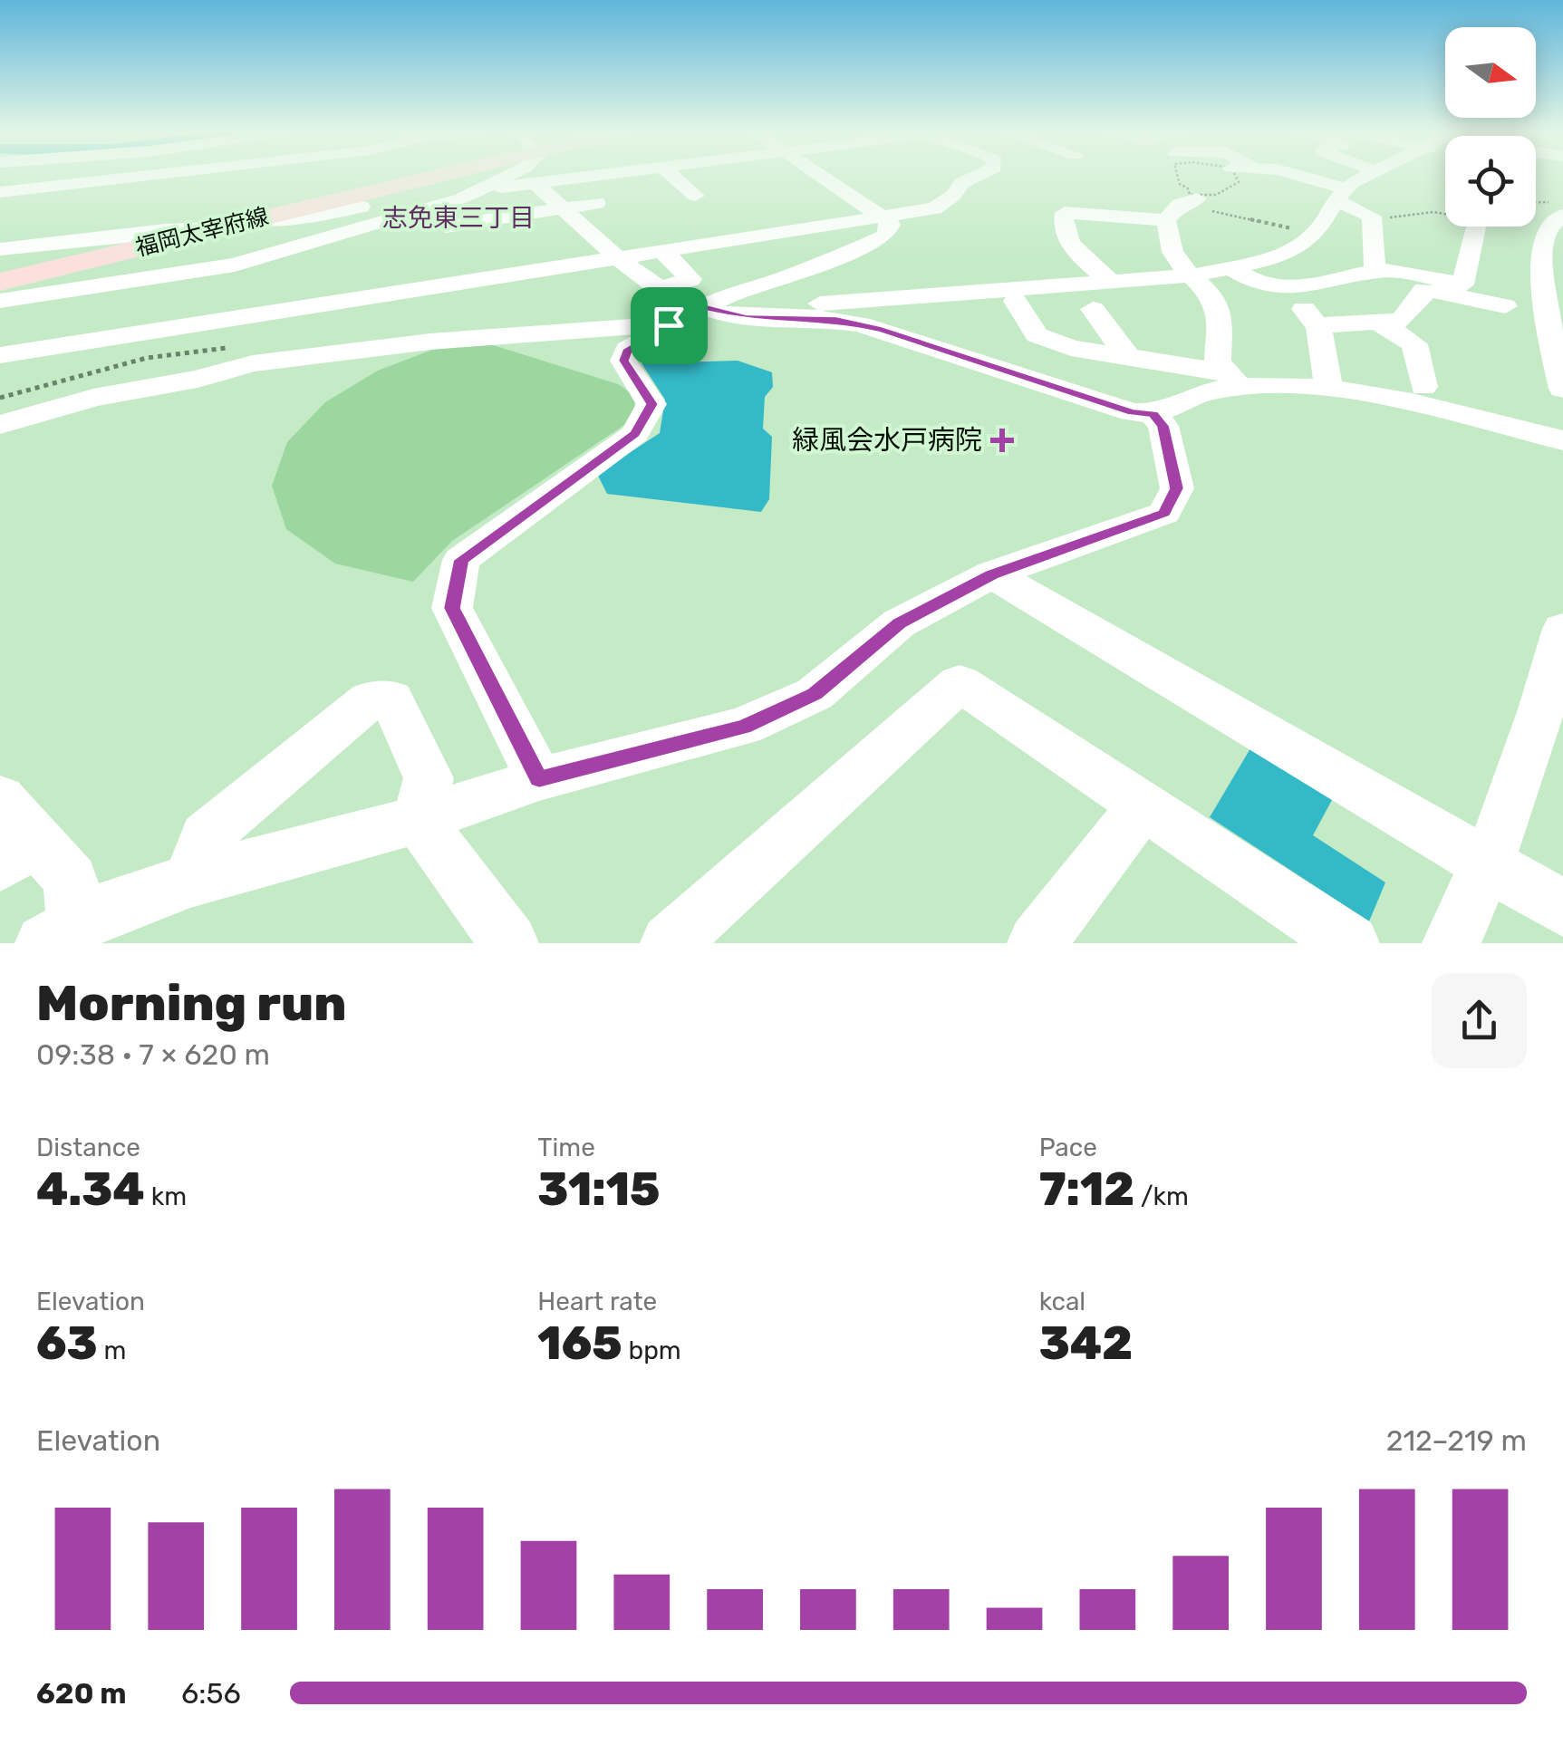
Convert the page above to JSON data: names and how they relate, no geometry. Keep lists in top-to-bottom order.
{
  "streets": {
    "main road": ["福岡太宰府線"]
  },
  "districts": ["志免東三丁目"],
  "places": {
    "health": ["緑風会水戸病院"]
  },
  "north": "right",
  "page": {
    "heading": ["Morning run", "09:38 · 7 × 620 m"],
    "stats": [
      ["Distance", "4.34 km"],
      ["Time", "31:15"],
      ["Pace", "7:12 /km"],
      ["Elevation", "63 m"],
      ["Heart rate", "165 bpm"],
      ["kcal", "342"]
    ],
    "chart": ["Elevation", "212–219 m"],
    "list": [
      {
        "name": "620 m",
        "note": "6:56"
      }
    ]
  }
}
